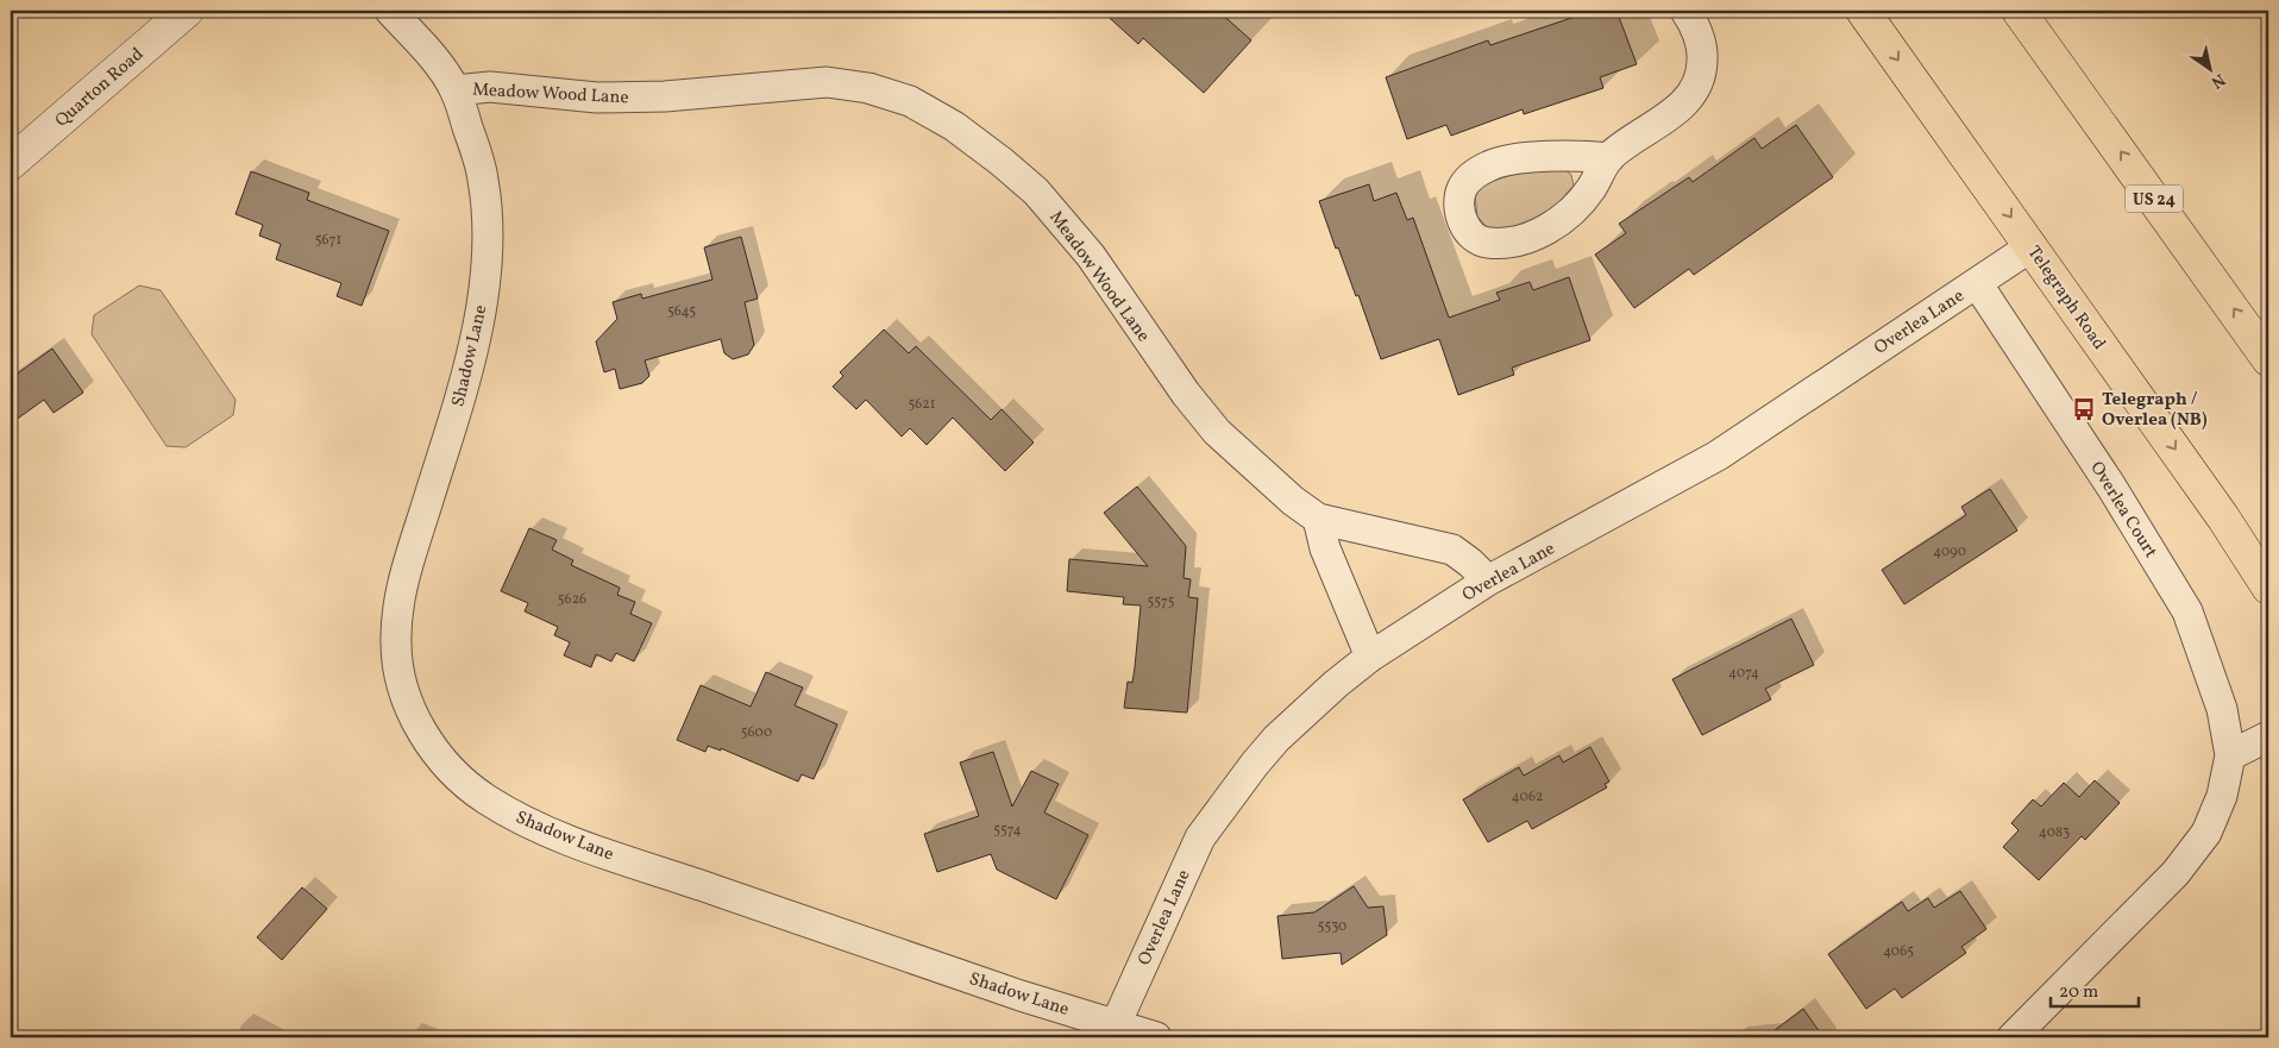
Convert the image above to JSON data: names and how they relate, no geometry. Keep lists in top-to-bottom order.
{
  "streets": {
    "highway": ["US 24", "Telegraph Road"],
    "street": [
      "Quarton Road",
      "Meadow Wood Lane",
      "Overlea Lane",
      "Shadow Lane",
      "Overlea Court"
    ]
  },
  "crossings": [
    ["Meadow Wood Lane", "Overlea Lane"],
    ["Meadow Wood Lane", "Shadow Lane"],
    ["Telegraph Road", "Overlea Lane"],
    ["Overlea Lane", "Shadow Lane"],
    ["Overlea Lane", "Overlea Court"]
  ],
  "places": {
    "bus stop": ["Telegraph / Overlea (NB)"]
  },
  "house_numbers": [
    "5671",
    "5645",
    "5621",
    "4090",
    "5626",
    "5575",
    "4074",
    "5600",
    "4062",
    "5574",
    "4083",
    "5530",
    "4065"
  ],
  "scale_bar": "20 m",
  "north": "bottom right"
}
